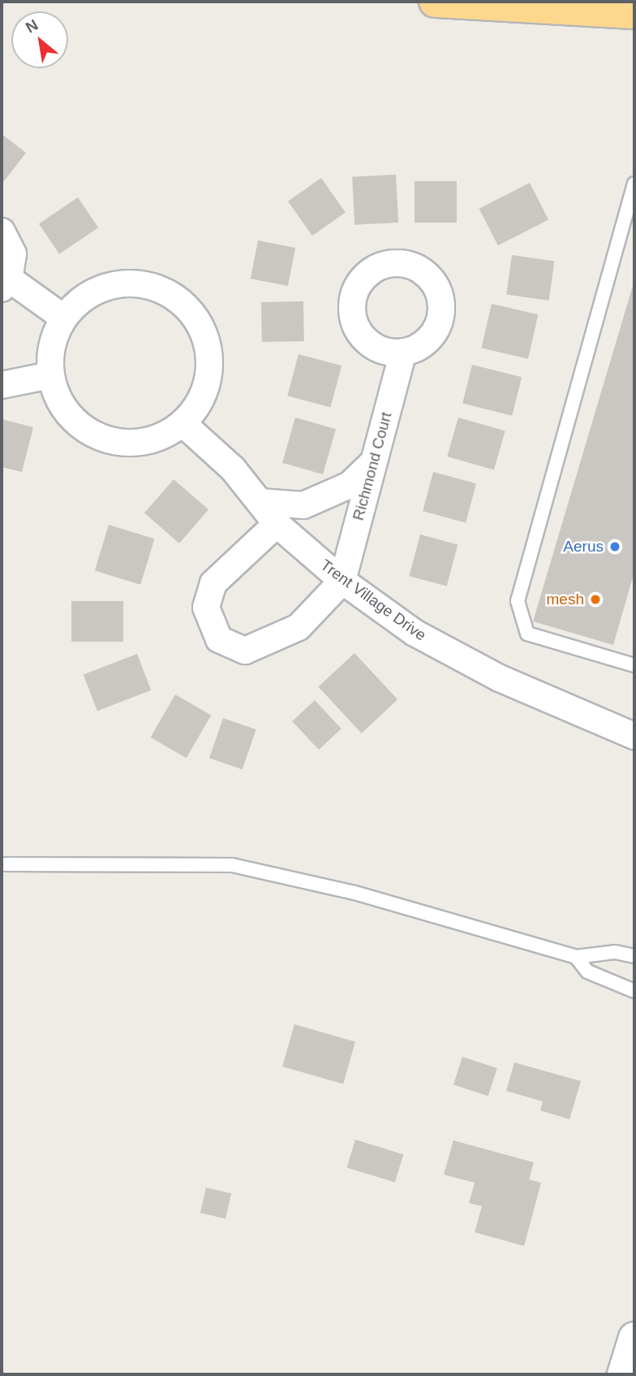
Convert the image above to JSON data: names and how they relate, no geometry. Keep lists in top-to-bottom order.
{
  "streets": {
    "street": ["Richmond Court", "Trent Village Drive"]
  },
  "crossings": [
    ["Richmond Court", "Trent Village Drive"]
  ],
  "places": ["Aerus", "mesh"],
  "north": "top left"
}
